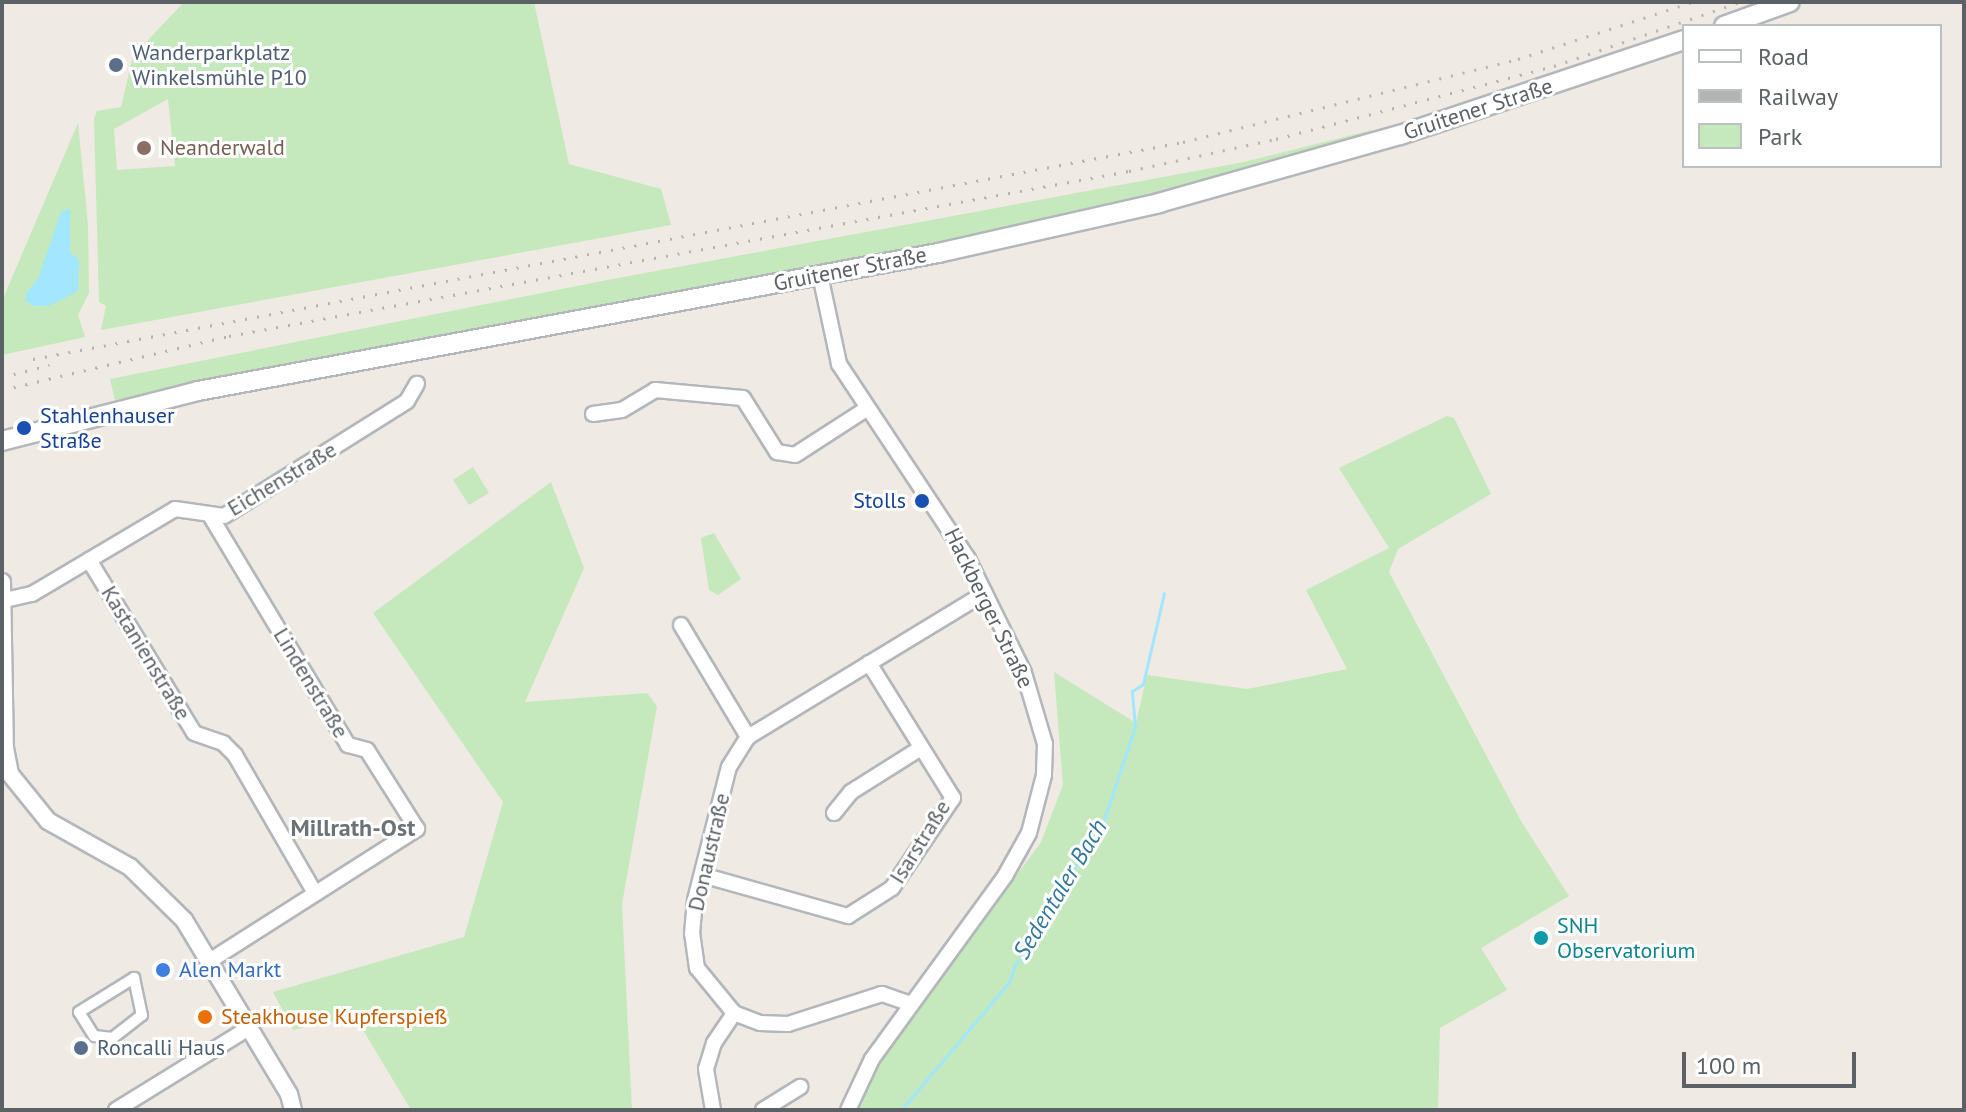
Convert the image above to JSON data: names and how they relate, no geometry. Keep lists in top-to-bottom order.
{
  "streets": {
    "main road": ["Gruitener Straße"],
    "street": [
      "Eichenstraße",
      "Hackberger Straße",
      "Kastanienstraße",
      "Lindenstraße",
      "Isarstraße",
      "Donaustraße"
    ]
  },
  "crossings": [
    ["Gruitener Straße", "Hackberger Straße"],
    ["Eichenstraße", "Kastanienstraße"],
    ["Eichenstraße", "Lindenstraße"],
    ["Hackberger Straße", "Donaustraße"],
    ["Kastanienstraße", "Lindenstraße"],
    ["Isarstraße", "Donaustraße"]
  ],
  "districts": ["Millrath-Ost"],
  "water": ["Sedentaler Bach"],
  "places": [
    "Wanderparkplatz Winkelsmühle P10",
    "Neanderwald",
    "Stahlenhauser Straße",
    "Stolls",
    "SNH Observatorium",
    "Alen Markt",
    "Steakhouse Kupferspieß",
    "Roncalli Haus"
  ],
  "legend": ["Road", "Railway", "Park"],
  "scale_bar": "100 m"
}
